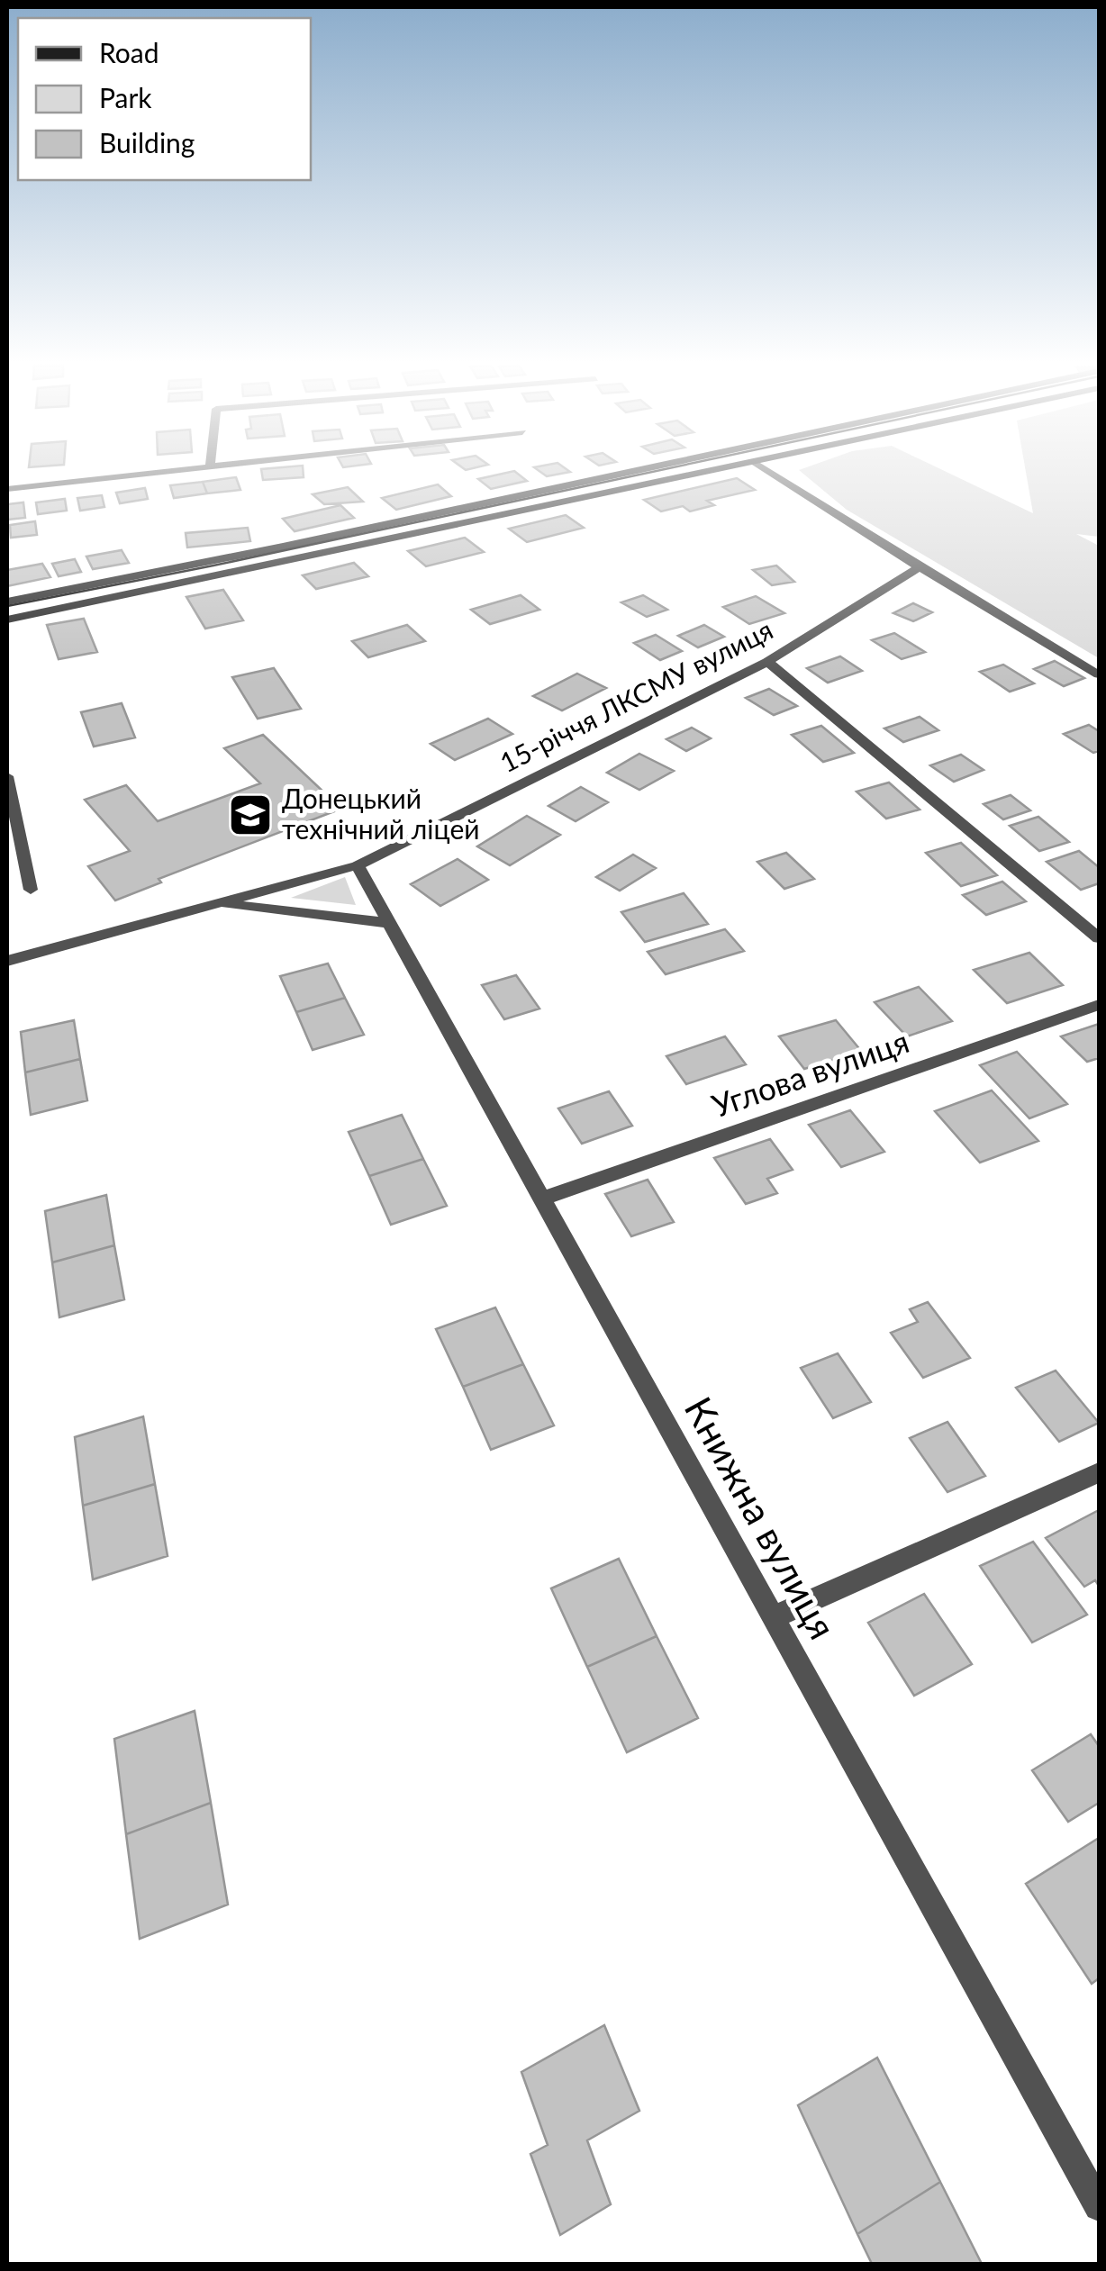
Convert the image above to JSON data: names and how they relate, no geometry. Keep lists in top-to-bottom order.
{
  "streets": {
    "street": ["15-річчя ЛКСМУ вулиця", "Углова вулиця", "Книжна вулиця"]
  },
  "crossings": [
    ["15-річчя ЛКСМУ вулиця", "Книжна вулиця"],
    ["Углова вулиця", "Книжна вулиця"]
  ],
  "places": {
    "school or university": ["Донецький технічний ліцей"]
  },
  "legend": ["Road", "Park", "Building"]
}
